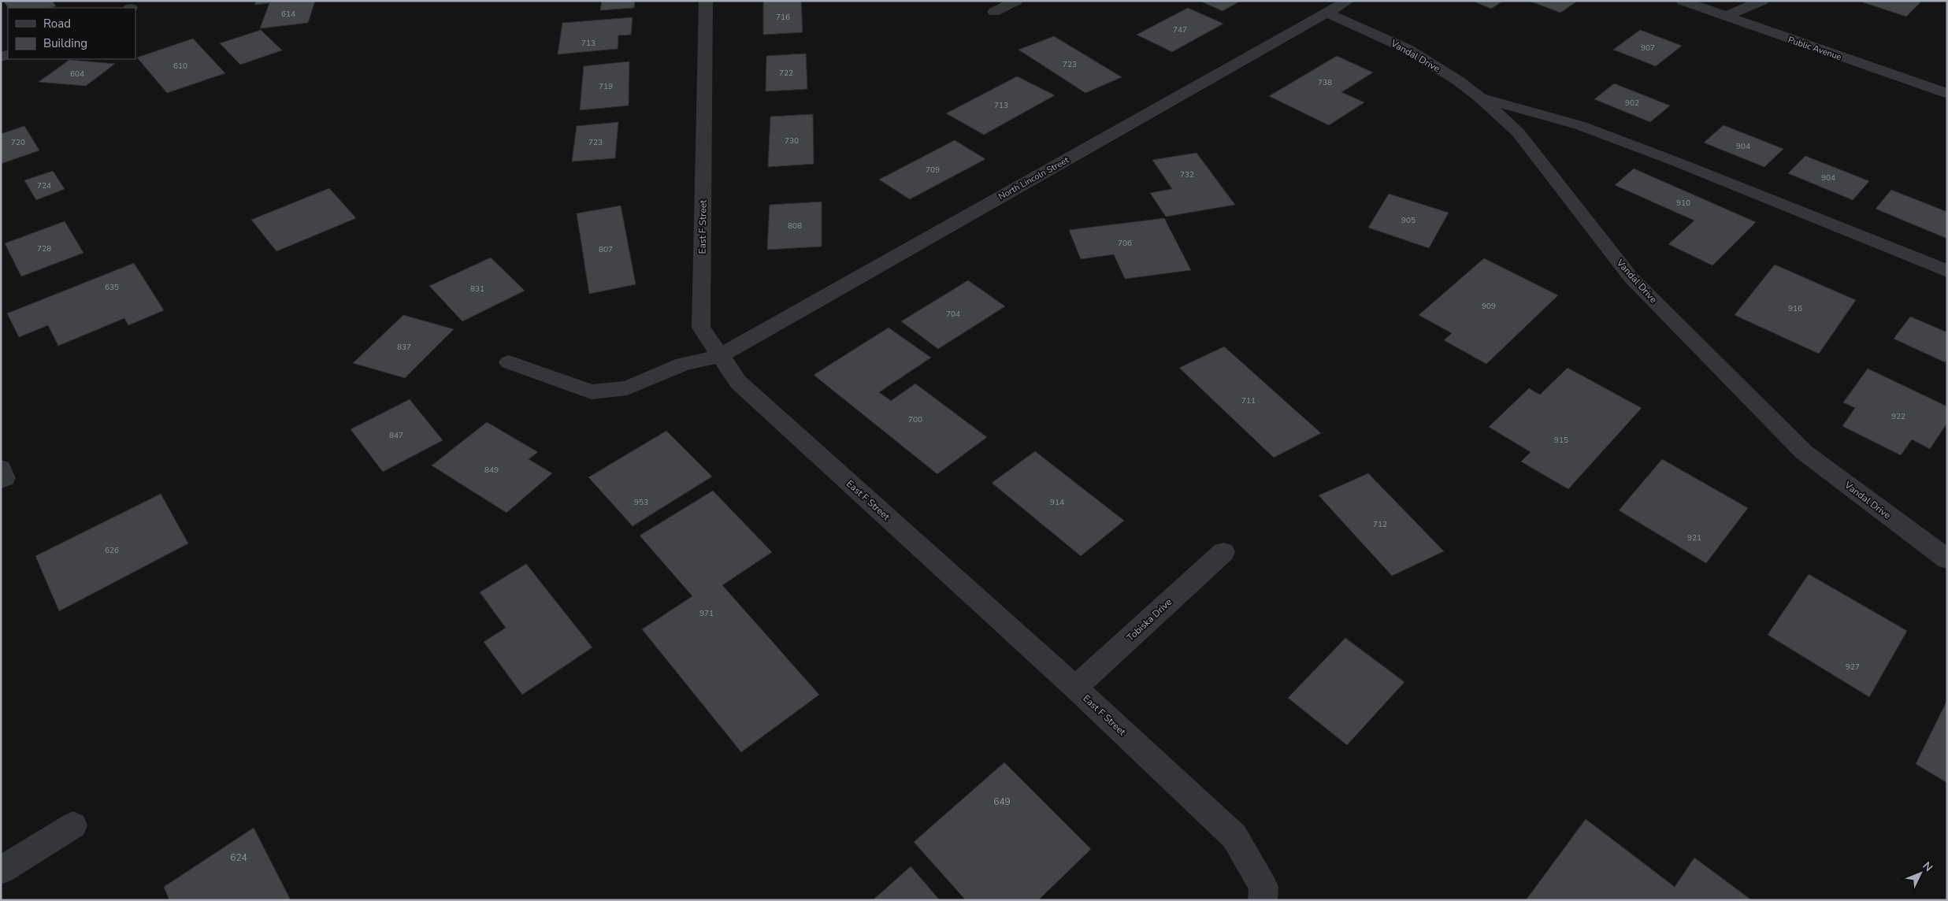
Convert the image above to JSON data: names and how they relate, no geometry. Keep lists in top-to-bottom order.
{
  "streets": {
    "street": [
      "Public Avenue",
      "Vandal Drive",
      "North Lincoln Street",
      "East F Street",
      "Tobiska Drive"
    ]
  },
  "crossings": [
    ["Vandal Drive", "North Lincoln Street"],
    ["North Lincoln Street", "East F Street"],
    ["East F Street", "Tobiska Drive"]
  ],
  "house_numbers": [
    "614",
    "716",
    "747",
    "713",
    "907",
    "723",
    "610",
    "722",
    "604",
    "738",
    "719",
    "902",
    "713",
    "730",
    "720",
    "723",
    "904",
    "709",
    "732",
    "904",
    "724",
    "910",
    "905",
    "808",
    "706",
    "728",
    "807",
    "635",
    "831",
    "909",
    "916",
    "704",
    "837",
    "711",
    "922",
    "700",
    "847",
    "915",
    "849",
    "953",
    "914",
    "712",
    "921",
    "626",
    "971",
    "927",
    "649",
    "624"
  ],
  "legend": ["Road", "Building"],
  "north": "top right"
}
